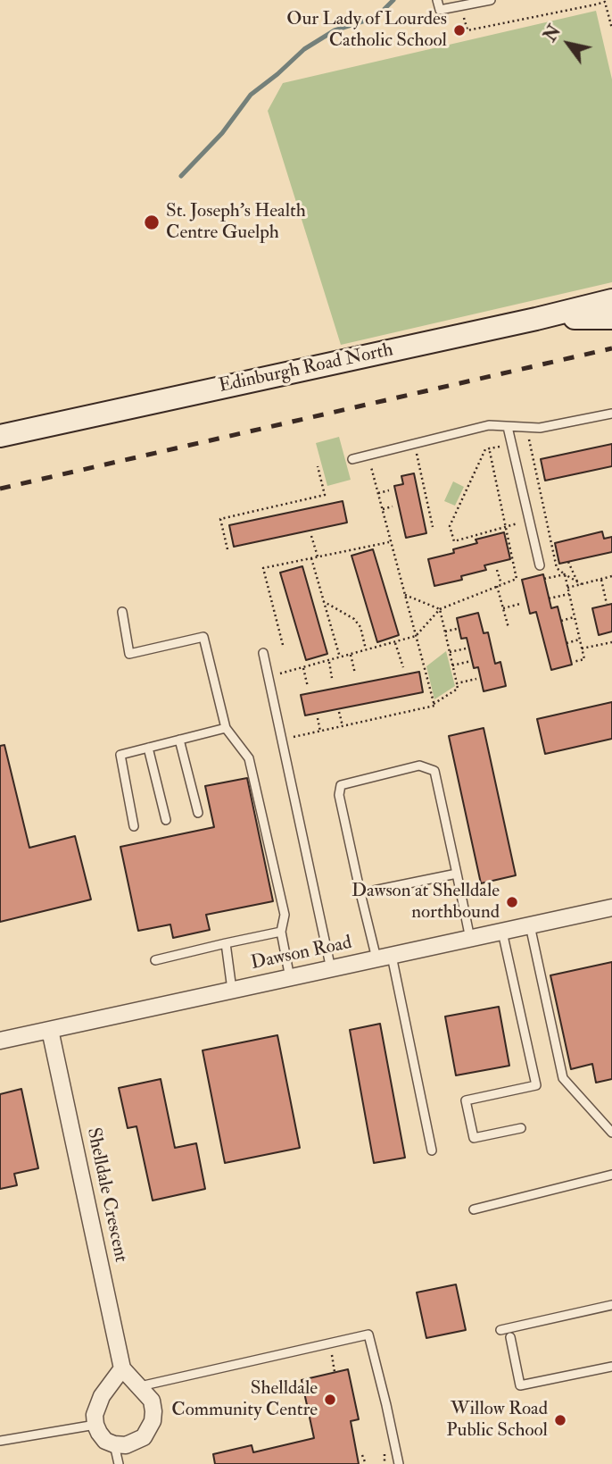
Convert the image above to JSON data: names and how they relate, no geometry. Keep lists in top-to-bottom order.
{
  "streets": {
    "main road": ["Edinburgh Road North"],
    "street": ["Dawson Road", "Shelldale Crescent"]
  },
  "crossings": [
    ["Dawson Road", "Shelldale Crescent"]
  ],
  "places": [
    "Our Lady of Lourdes Catholic School",
    "St. Joseph's Health Centre Guelph",
    "Dawson at Shelldale northbound",
    "Shelldale Community Centre",
    "Willow Road Public School"
  ],
  "north": "top left"
}
